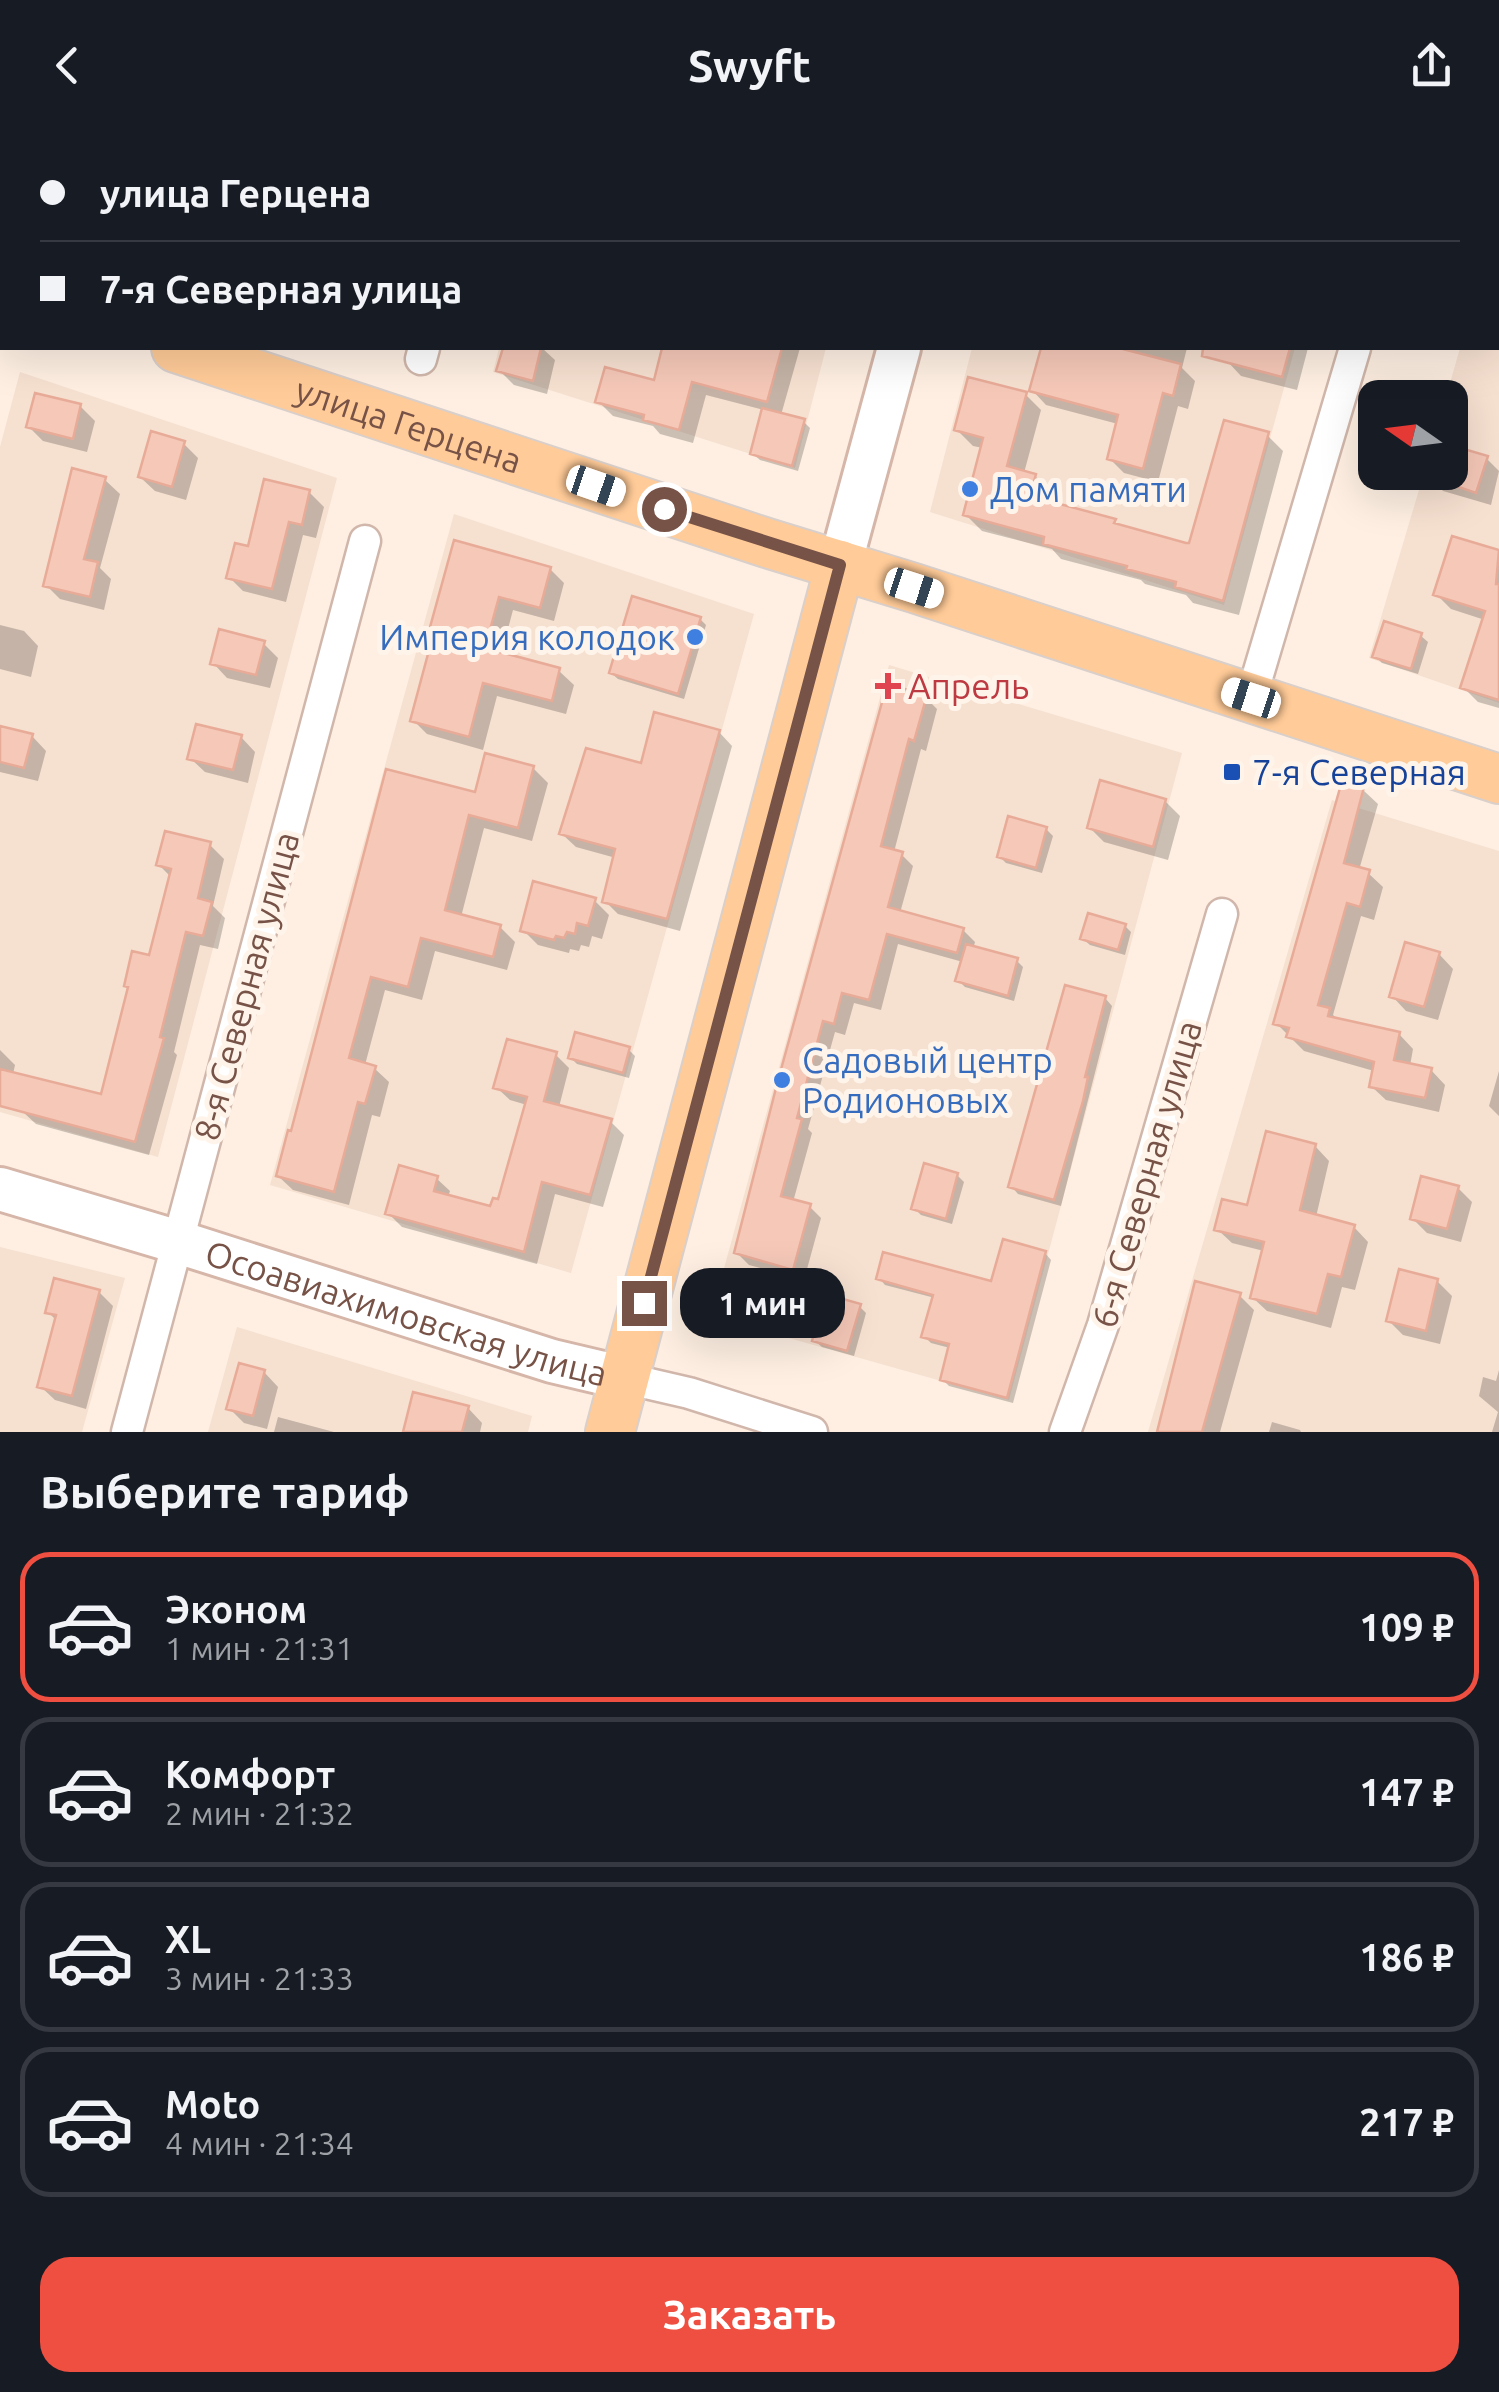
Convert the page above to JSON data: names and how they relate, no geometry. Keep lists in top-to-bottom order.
{
  "streets": {
    "main road": ["улица Герцена"],
    "street": ["8-я Северная улица", "6-я Северная улица", "Осоавиахимовская улица"]
  },
  "crossings": [
    ["8-я Северная улица", "Осоавиахимовская улица"]
  ],
  "places": {
    "other": ["Дом памяти", "Империя колодок", "Садовый центр Родионовых"],
    "health": ["Апрель"],
    "transit": ["7-я Северная"]
  },
  "north": "left",
  "page": {
    "header": "Swyft",
    "banner": ["улица Герцена", "7-я Северная улица"],
    "bubble": "1 мин",
    "heading": "Выберите тариф",
    "list": [
      {
        "name": "Эконом",
        "note": "1 мин · 21:31",
        "value": "109 ₽"
      },
      {
        "name": "Комфорт",
        "note": "2 мин · 21:32",
        "value": "147 ₽"
      },
      {
        "name": "XL",
        "note": "3 мин · 21:33",
        "value": "186 ₽"
      },
      {
        "name": "Moto",
        "note": "4 мин · 21:34",
        "value": "217 ₽"
      }
    ],
    "buttons": "Заказать"
  }
}
